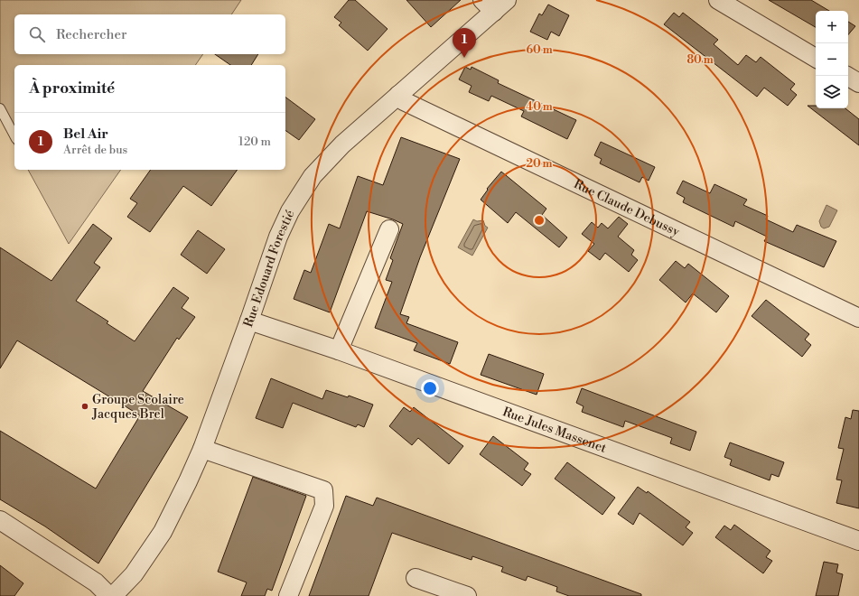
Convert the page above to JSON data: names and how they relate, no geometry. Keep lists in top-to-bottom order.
{
  "streets": {
    "street": ["Rue Claude Debussy", "Rue Edouard Forestié", "Rue Jules Massenet"]
  },
  "crossings": [
    ["Rue Claude Debussy", "Rue Edouard Forestié"],
    ["Rue Edouard Forestié", "Rue Jules Massenet"]
  ],
  "places": ["Groupe Scolaire Jacques Brel"],
  "page": {
    "map_buttons": ["+", "−"],
    "search": "Rechercher",
    "pins": "1",
    "heading": "À proximité",
    "list": [
      {
        "mark": "1",
        "name": "Bel Air",
        "note": "Arrêt de bus",
        "value": "120 m"
      }
    ]
  },
  "rings": [
    "60 m",
    "80 m",
    "40 m",
    "20 m"
  ]
}
